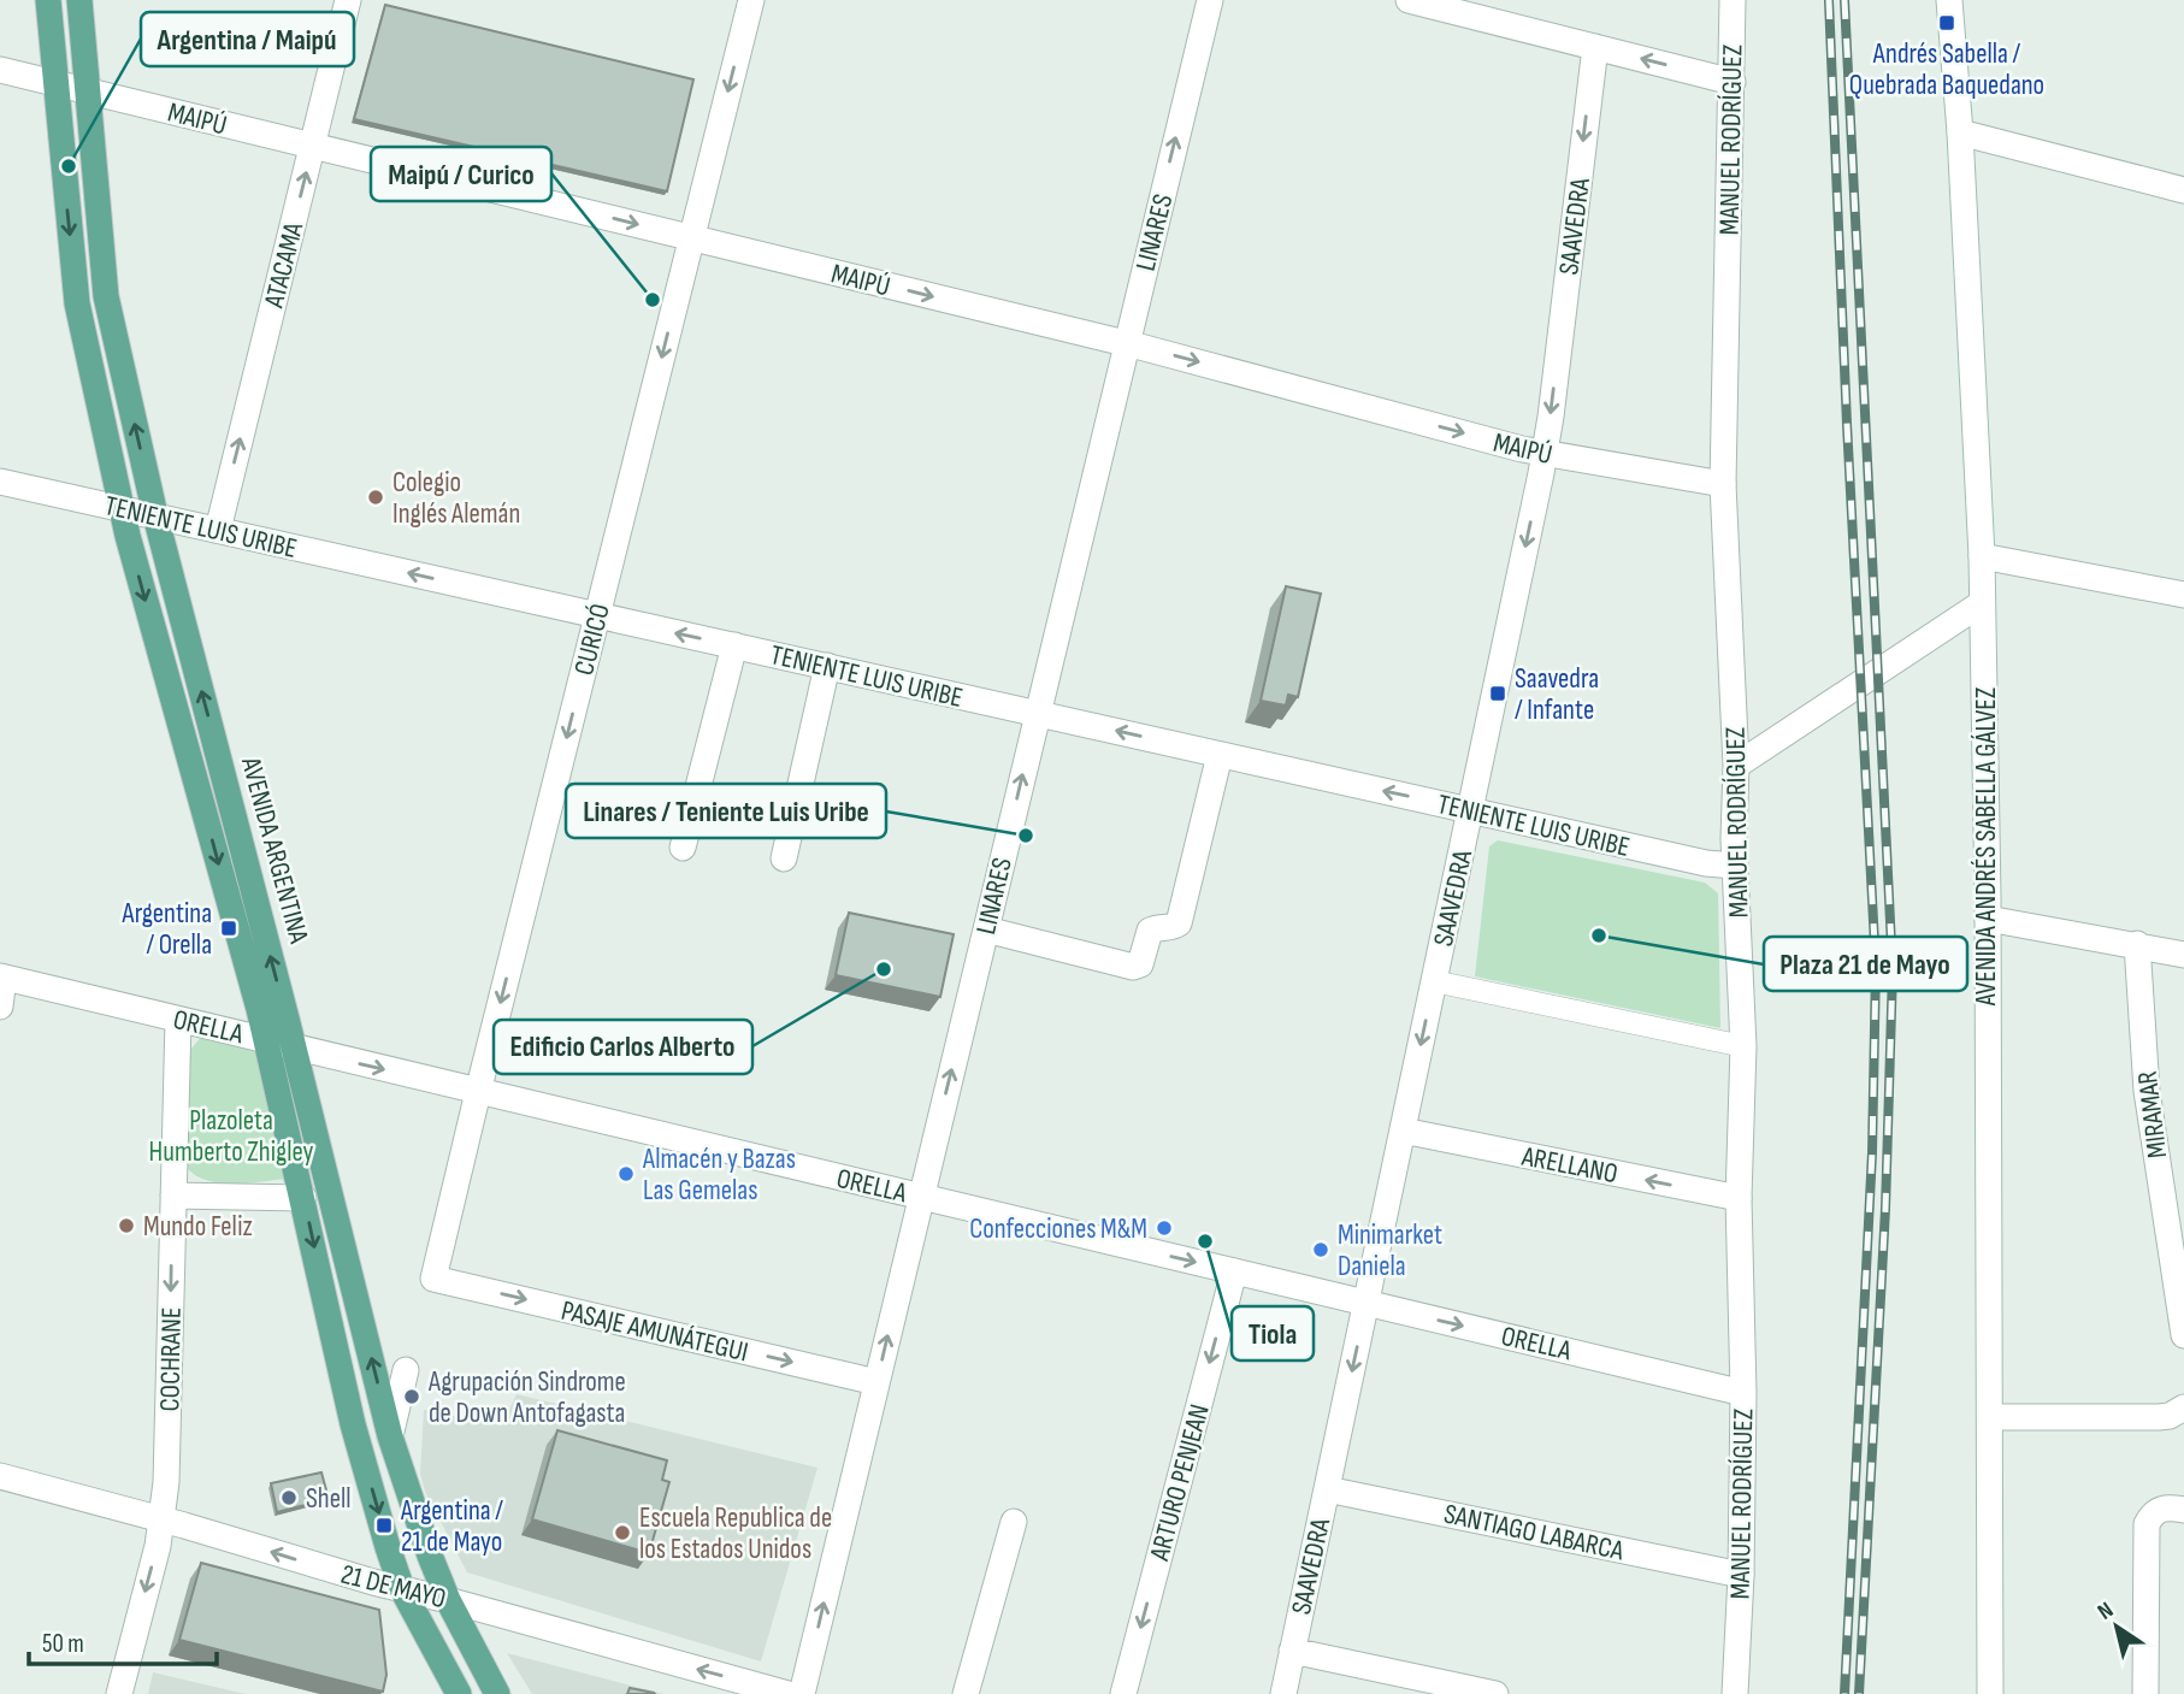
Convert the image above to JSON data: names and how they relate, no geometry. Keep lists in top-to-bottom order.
{
  "streets": {
    "main road": ["AVENIDA ARGENTINA"],
    "street": [
      "MAIPÚ",
      "MANUEL RODRÍGUEZ",
      "SAAVEDRA",
      "LINARES",
      "ATACAMA",
      "TENIENTE LUIS URIBE",
      "CURICÓ",
      "AVENIDA ANDRÉS SABELLA GÁLVEZ",
      "ORELLA",
      "MIRAMAR",
      "ARELLANO",
      "PASAJE AMUNÁTEGUI",
      "COCHRANE",
      "ARTURO PENJEAN",
      "SANTIAGO LABARCA",
      "21 DE MAYO"
    ]
  },
  "crossings": [
    ["MAIPÚ", "MANUEL RODRÍGUEZ"],
    ["MAIPÚ", "SAAVEDRA"],
    ["MAIPÚ", "LINARES"],
    ["MAIPÚ", "ATACAMA"],
    ["MAIPÚ", "CURICÓ"],
    ["MAIPÚ", "AVENIDA ARGENTINA"],
    ["MANUEL RODRÍGUEZ", "TENIENTE LUIS URIBE"],
    ["MANUEL RODRÍGUEZ", "ORELLA"],
    ["MANUEL RODRÍGUEZ", "ARELLANO"],
    ["MANUEL RODRÍGUEZ", "SANTIAGO LABARCA"],
    ["SAAVEDRA", "TENIENTE LUIS URIBE"],
    ["SAAVEDRA", "ORELLA"],
    ["SAAVEDRA", "ARELLANO"],
    ["SAAVEDRA", "SANTIAGO LABARCA"],
    ["LINARES", "TENIENTE LUIS URIBE"],
    ["LINARES", "ORELLA"],
    ["LINARES", "PASAJE AMUNÁTEGUI"],
    ["ATACAMA", "TENIENTE LUIS URIBE"],
    ["TENIENTE LUIS URIBE", "CURICÓ"],
    ["TENIENTE LUIS URIBE", "AVENIDA ARGENTINA"],
    ["CURICÓ", "ORELLA"],
    ["CURICÓ", "PASAJE AMUNÁTEGUI"],
    ["AVENIDA ARGENTINA", "ORELLA"],
    ["AVENIDA ARGENTINA", "21 DE MAYO"],
    ["ORELLA", "COCHRANE"],
    ["ORELLA", "ARTURO PENJEAN"],
    ["COCHRANE", "21 DE MAYO"]
  ],
  "one_way": [
    "MAIPÚ",
    "SAAVEDRA",
    "LINARES",
    "ATACAMA",
    "TENIENTE LUIS URIBE",
    "CURICÓ",
    "ORELLA",
    "PASAJE AMUNÁTEGUI",
    "COCHRANE",
    "21 DE MAYO"
  ],
  "parks": ["Plazoleta Humberto Zhigley"],
  "places": {
    "transit": [
      "Andrés Sabella / Quebrada Baquedano",
      "Saavedra / Infante",
      "Argentina / Orella",
      "Argentina / 21 de Mayo"
    ],
    "other": [
      "Argentina / Maipú",
      "Maipú / Curico",
      "Colegio Inglés Alemán",
      "Linares / Teniente Luis Uribe",
      "Plaza 21 de Mayo",
      "Edificio Carlos Alberto",
      "Almacén y Bazas Las Gemelas",
      "Mundo Feliz",
      "Confecciones M&M",
      "Tiola",
      "Minimarket Daniela",
      "Agrupación Sindrome de Down Antofagasta",
      "Shell",
      "Escuela Republica de los Estados Unidos"
    ]
  },
  "scale_bar": "50 m",
  "north": "top left"
}
